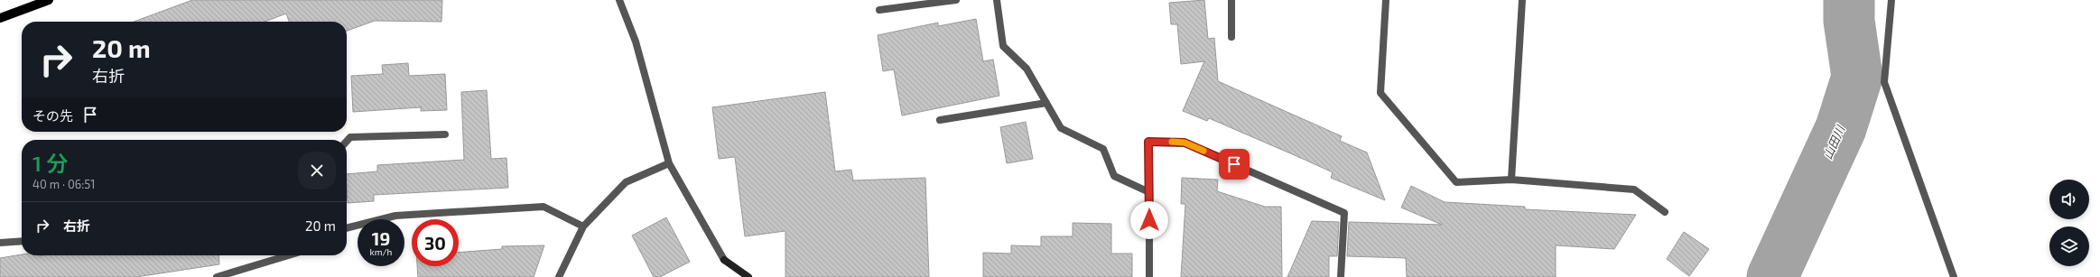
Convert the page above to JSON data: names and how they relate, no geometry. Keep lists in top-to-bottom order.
{
  "water": ["山田川"],
  "page": {
    "turn": ["20 m", "右折"],
    "then": "その先",
    "heading": ["1 分", "40 m · 06:51"],
    "list": [
      {
        "name": "右折",
        "value": "20 m"
      }
    ],
    "speed": "19 km/h",
    "limit": "30"
  }
}
